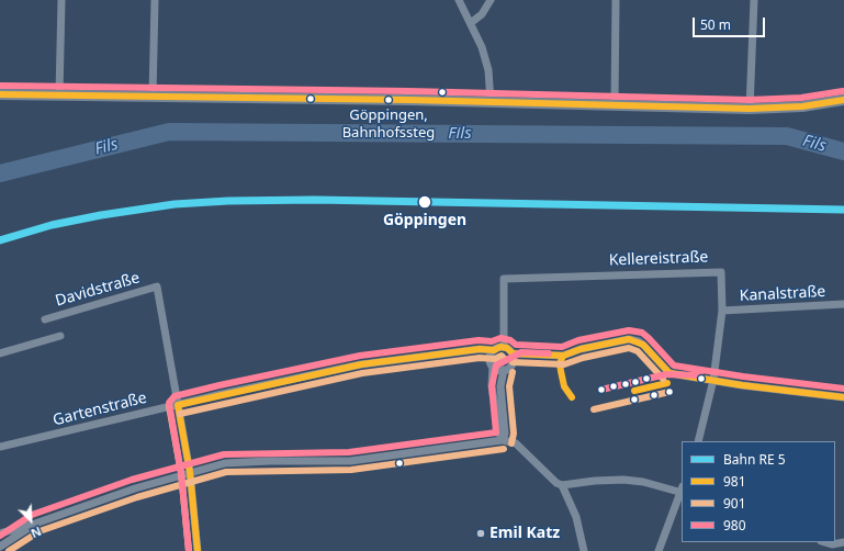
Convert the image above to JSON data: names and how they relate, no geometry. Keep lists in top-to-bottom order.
{
  "streets": {
    "street": [
      "Kellereistraße",
      "Davidstraße",
      "Kanalstraße",
      "Gartenstraße"
    ]
  },
  "crossings": [
    ["Kellereistraße", "Kanalstraße"],
    ["Kellereistraße", "Gartenstraße"],
    ["Davidstraße", "Gartenstraße"]
  ],
  "water": ["Fils"],
  "places": ["Göppingen, Bahnhofssteg", "Göppingen", "Emil Katz"],
  "lines": ["transit line 980", "transit line 981", "transit line 901"],
  "legend": [
    "Bahn RE 5",
    "981",
    "901",
    "980"
  ],
  "scale_bar": "50 m",
  "north": "bottom right"
}
